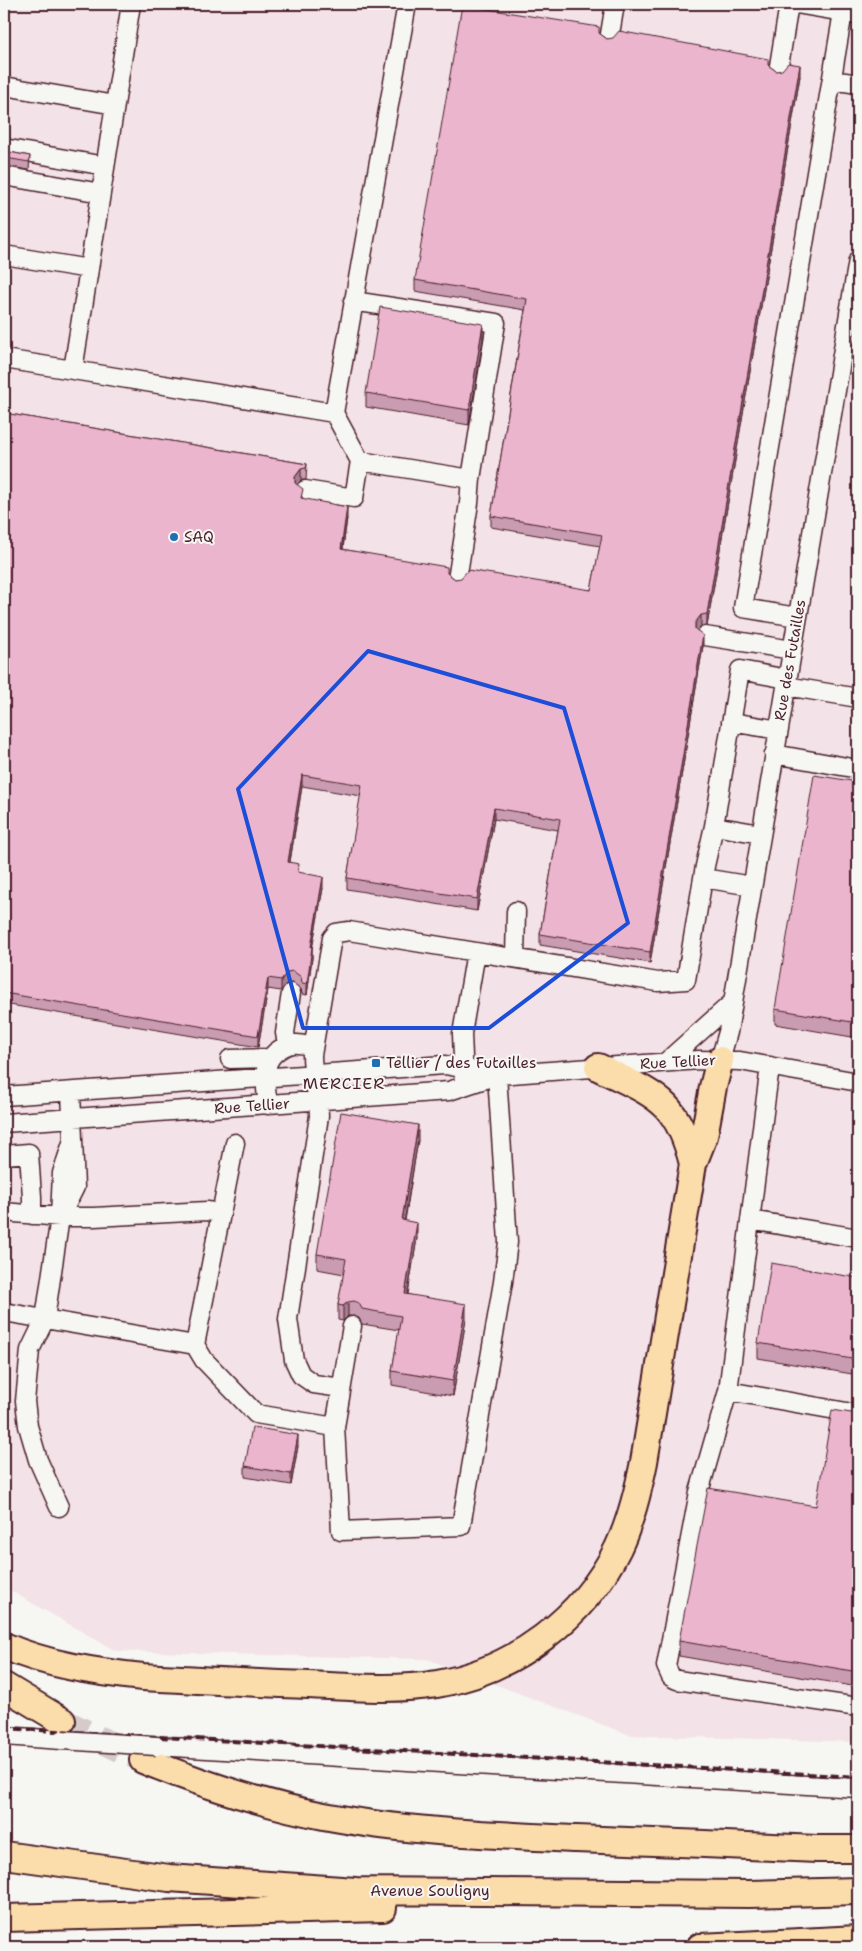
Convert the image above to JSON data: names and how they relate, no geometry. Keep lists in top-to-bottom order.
{
  "streets": {
    "highway": ["Avenue Souligny"],
    "street": ["Rue des Futailles", "Rue Tellier"]
  },
  "crossings": [
    ["Rue des Futailles", "Rue Tellier"]
  ],
  "districts": ["MERCIER"],
  "places": {
    "other": ["SAQ"],
    "transit": ["Tellier / des Futailles"]
  }
}
